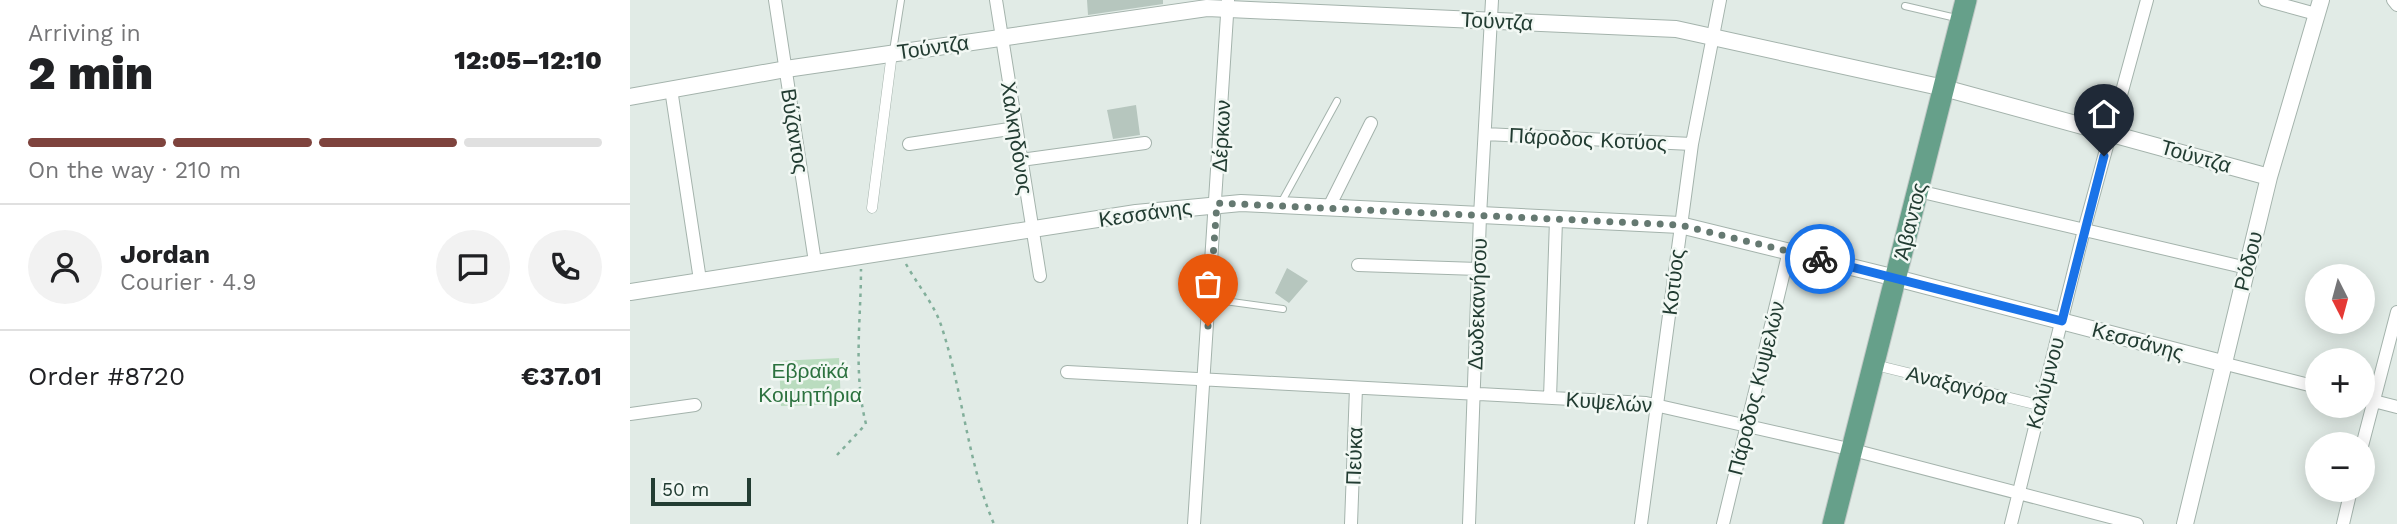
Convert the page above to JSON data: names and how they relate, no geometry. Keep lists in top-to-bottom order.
{
  "streets": {
    "main road": ["Άβαντος"],
    "street": [
      "Τούντζα",
      "Βύζαντος",
      "Δέρκων",
      "Χαλκηδόνος",
      "Πάροδος Κοτύος",
      "Κεσσάνης",
      "Ρόδου",
      "Κοτύος",
      "Δωδεκανήσου",
      "Καλύμνου",
      "Αναξαγόρα",
      "Πάροδος Κυψελών",
      "Κυψελών",
      "Πεύκα"
    ]
  },
  "crossings": [
    ["Τούντζα", "Βύζαντος"],
    ["Τούντζα", "Δέρκων"],
    ["Τούντζα", "Χαλκηδόνος"],
    ["Τούντζα", "Άβαντος"],
    ["Τούντζα", "Ρόδου"],
    ["Τούντζα", "Κοτύος"],
    ["Τούντζα", "Δωδεκανήσου"],
    ["Τούντζα", "Καλύμνου"],
    ["Βύζαντος", "Κεσσάνης"],
    ["Δέρκων", "Κεσσάνης"],
    ["Δέρκων", "Κυψελών"],
    ["Χαλκηδόνος", "Κεσσάνης"],
    ["Πάροδος Κοτύος", "Κοτύος"],
    ["Πάροδος Κοτύος", "Δωδεκανήσου"],
    ["Κεσσάνης", "Άβαντος"],
    ["Κεσσάνης", "Ρόδου"],
    ["Κεσσάνης", "Κοτύος"],
    ["Κεσσάνης", "Δωδεκανήσου"],
    ["Κεσσάνης", "Καλύμνου"],
    ["Κεσσάνης", "Πάροδος Κυψελών"],
    ["Άβαντος", "Αναξαγόρα"],
    ["Άβαντος", "Κυψελών"],
    ["Κοτύος", "Κυψελών"],
    ["Δωδεκανήσου", "Κυψελών"],
    ["Καλύμνου", "Αναξαγόρα"],
    ["Καλύμνου", "Κυψελών"],
    ["Πάροδος Κυψελών", "Κυψελών"],
    ["Κυψελών", "Πεύκα"]
  ],
  "parks": ["Εβραϊκά Κοιμητήρια"],
  "scale_bar": "50 m",
  "north": "bottom",
  "page": {
    "heading": ["2 min", "Arriving in", "12:05–12:10"],
    "panel": [
      "Jordan",
      "Courier · 4.9",
      "Order #8720",
      "€37.01"
    ],
    "bar": "On the way · 210 m",
    "map_buttons": ["+", "−"],
    "scale": "50 m"
  }
}
